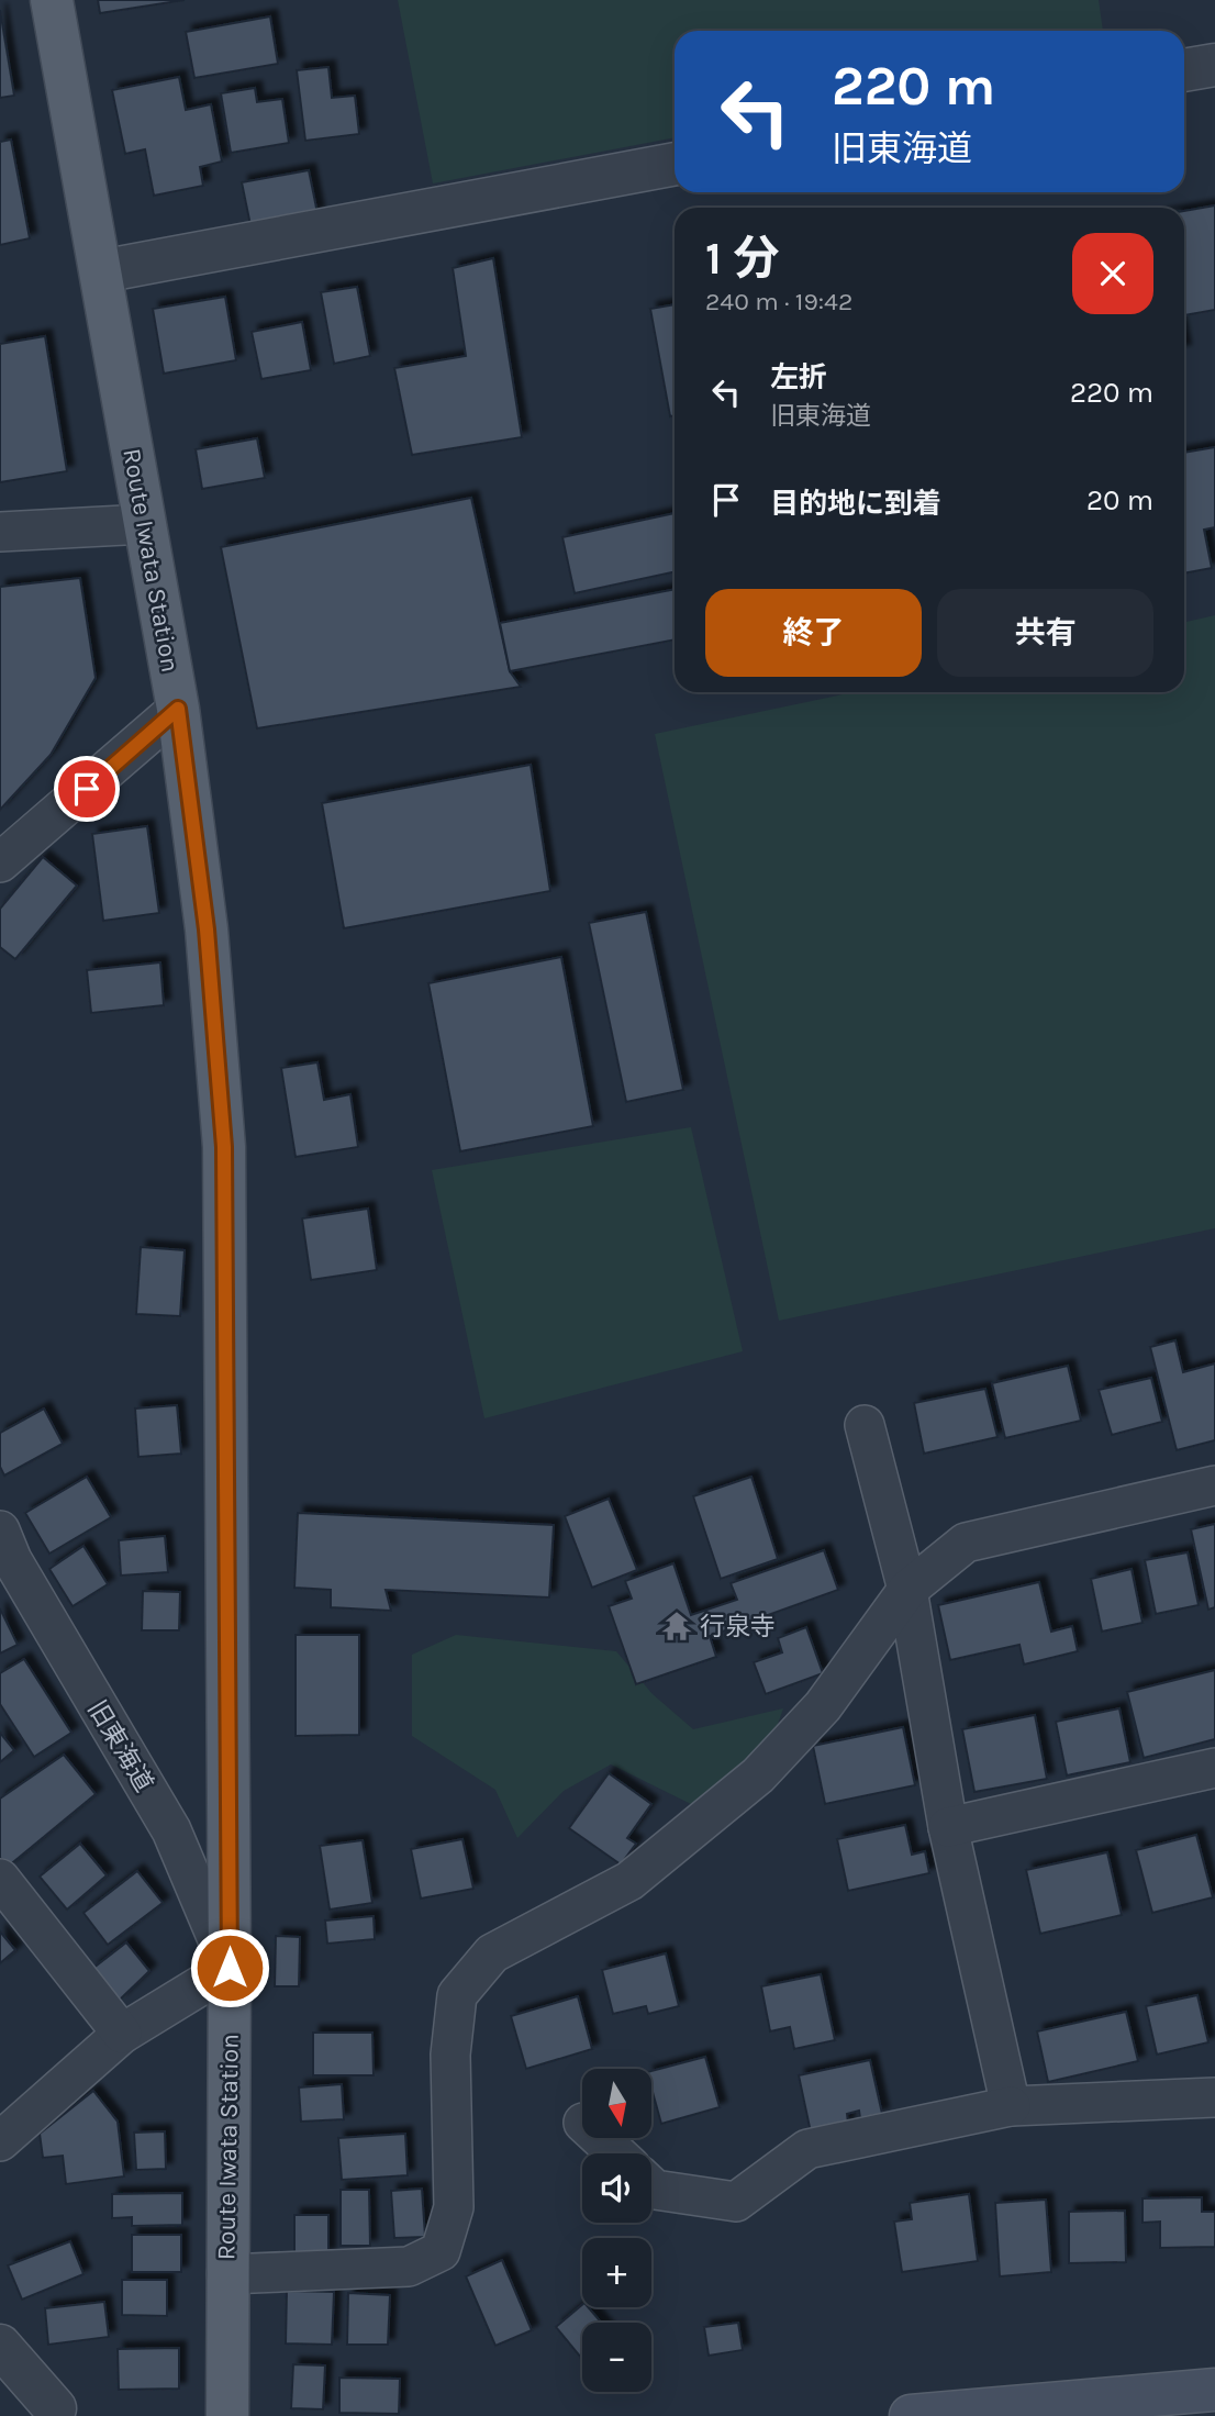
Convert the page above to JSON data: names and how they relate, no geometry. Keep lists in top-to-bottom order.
{
  "streets": {
    "main road": ["Route Iwata Station"],
    "street": ["旧東海道"]
  },
  "crossings": [
    ["Route Iwata Station", "旧東海道"]
  ],
  "places": {
    "temple": ["行泉寺"]
  },
  "north": "bottom",
  "page": {
    "turn": ["220 m", "旧東海道"],
    "heading": ["1 分", "240 m · 19:42"],
    "list": [
      {
        "name": "左折",
        "note": "旧東海道",
        "value": "220 m"
      },
      {
        "name": "目的地に到着",
        "value": "20 m"
      }
    ],
    "buttons": ["終了", "共有"],
    "map_buttons": ["+", "−"]
  }
}
